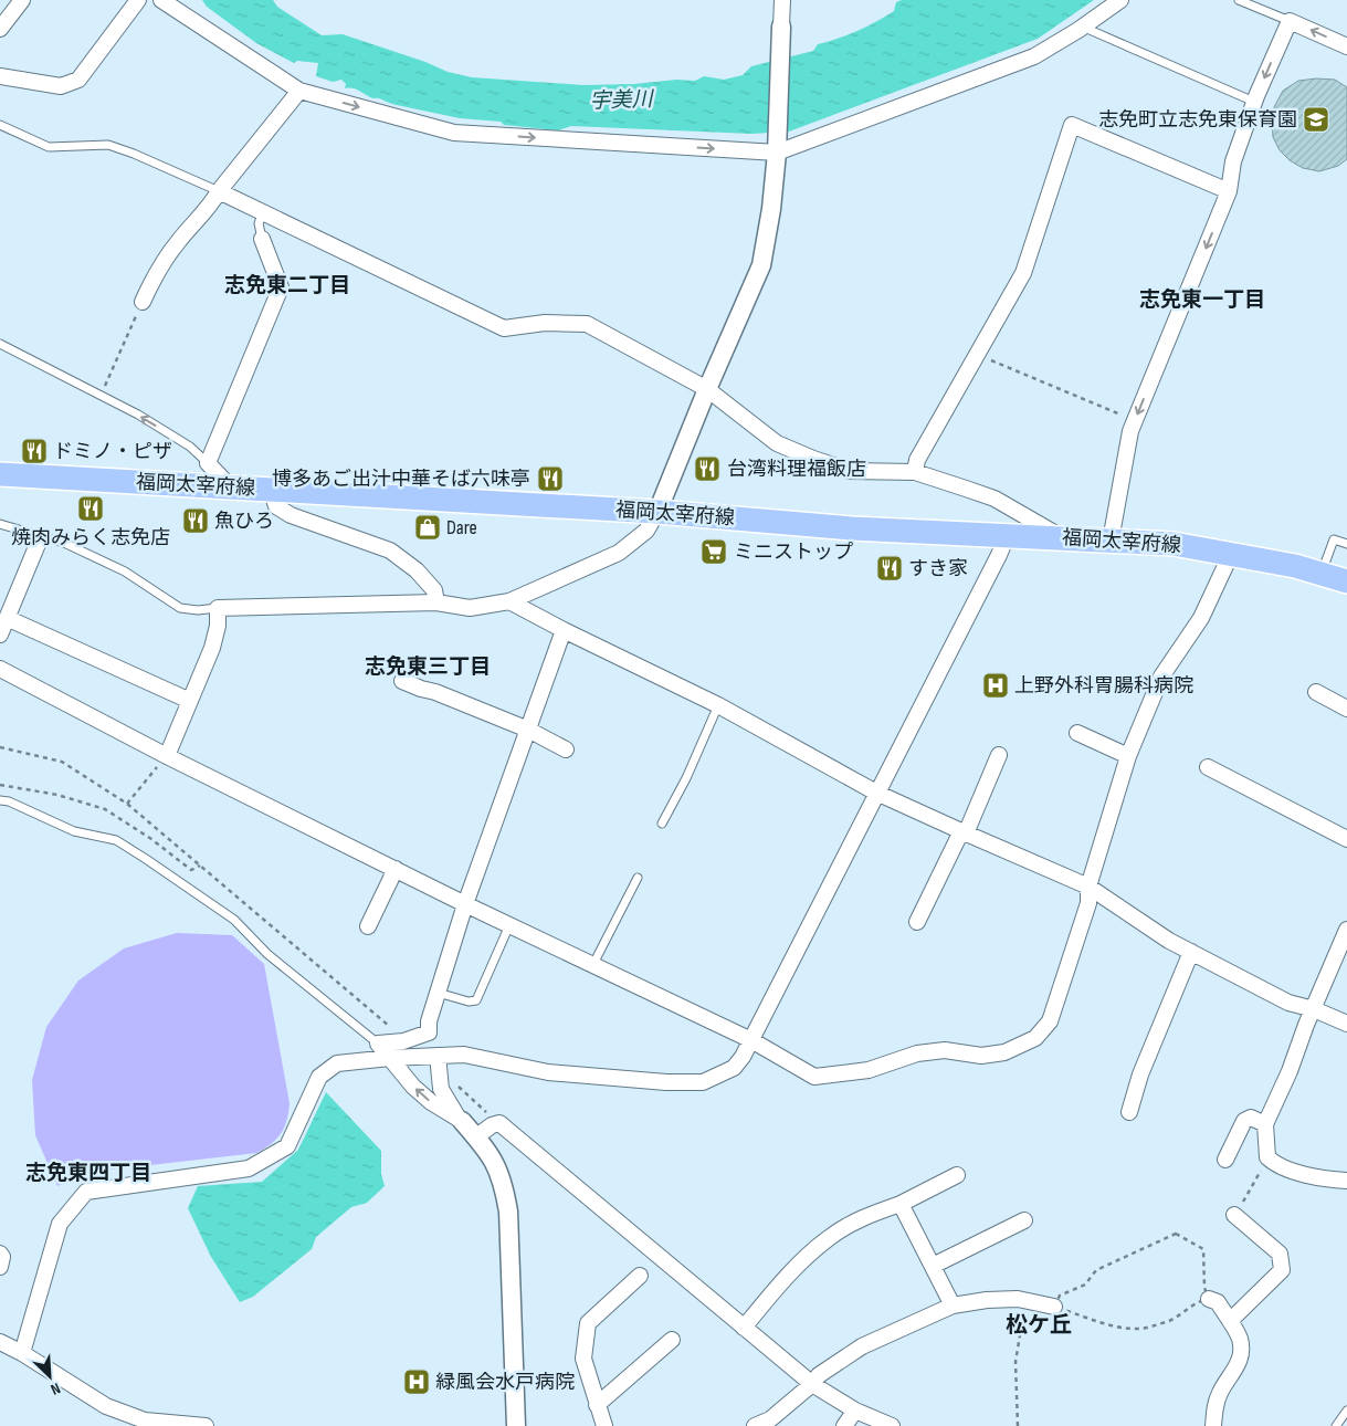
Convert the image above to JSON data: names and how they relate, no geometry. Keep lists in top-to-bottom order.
{
  "streets": {
    "main road": ["福岡太宰府線"]
  },
  "districts": [
    "志免東二丁目",
    "志免東一丁目",
    "志免東三丁目",
    "志免東四丁目",
    "松ケ丘"
  ],
  "water": ["宇美川"],
  "places": {
    "school or university": ["志免町立志免東保育園"],
    "restaurant": [
      "ドミノ・ピザ",
      "台湾料理福飯店",
      "博多あご出汁中華そば六味亭",
      "焼肉みらく志免店",
      "魚ひろ",
      "すき家"
    ],
    "shop": ["Dare"],
    "supermarket": ["ミニストップ"],
    "hospital": ["上野外科胃腸科病院", "緑風会水戸病院"]
  },
  "north": "bottom right"
}
